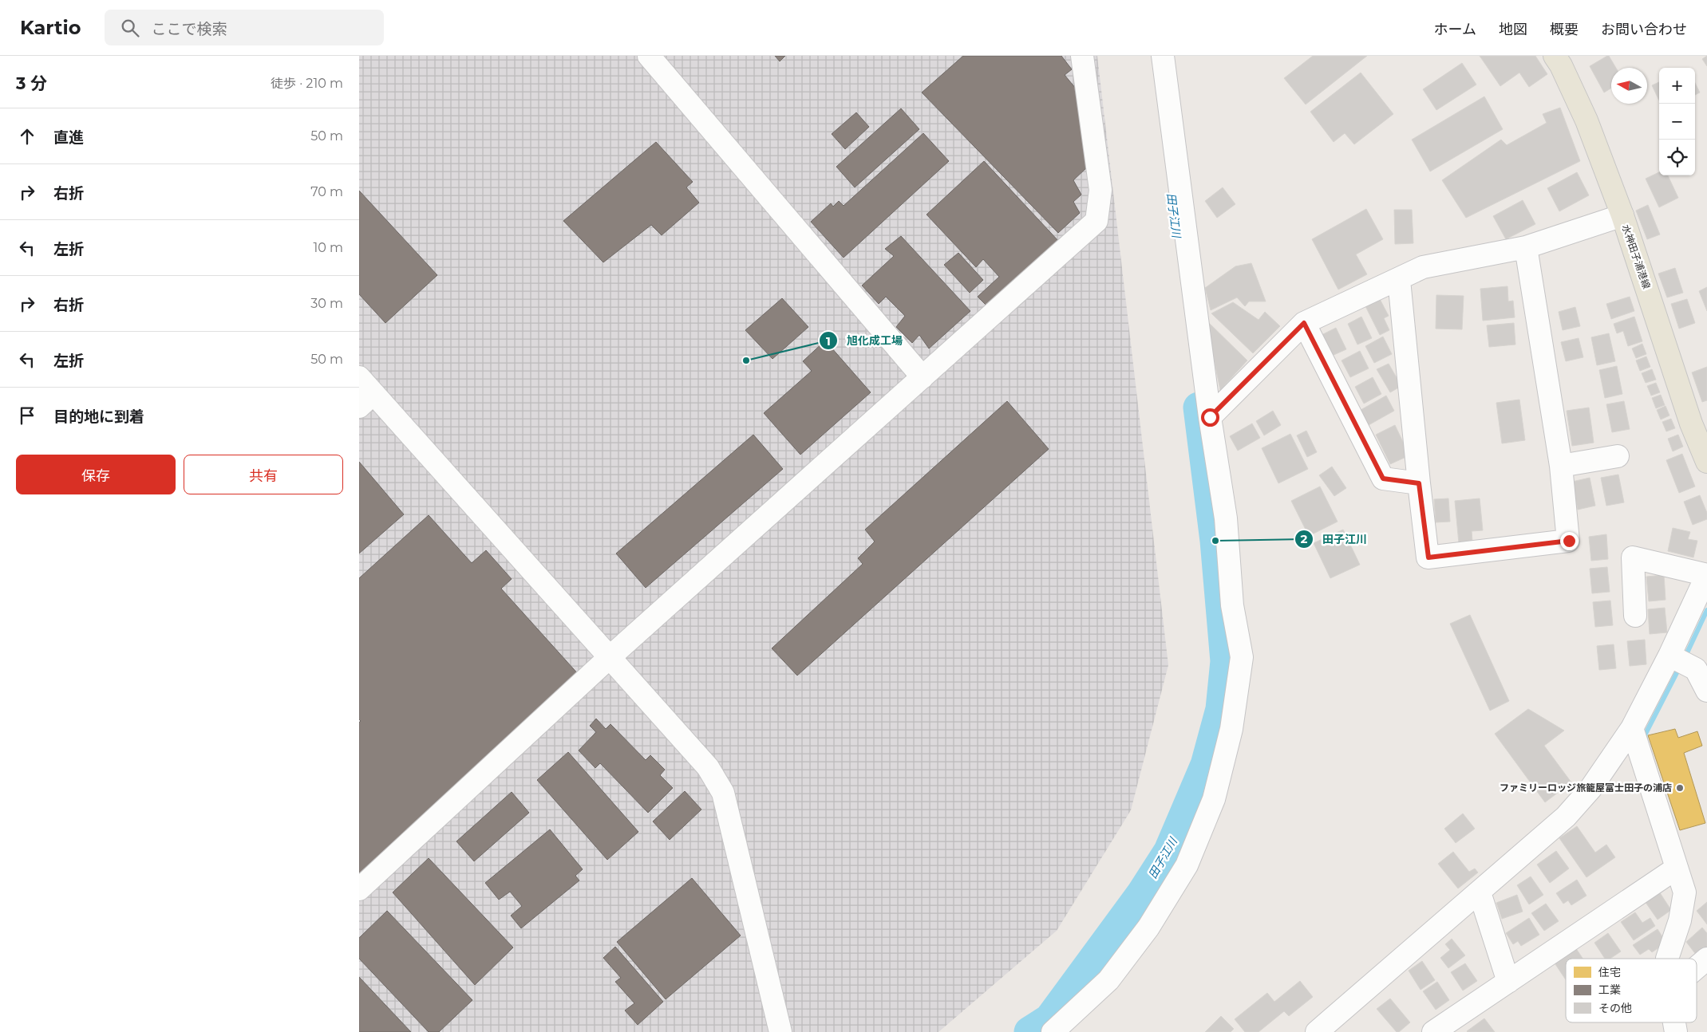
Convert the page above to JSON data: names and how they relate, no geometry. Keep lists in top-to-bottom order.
{
  "streets": {
    "main road": ["水神田子浦港線"]
  },
  "water": ["田子江川"],
  "places": ["旭化成工場", "田子江川", "ファミリーロッジ旅籠屋富士田子の浦店"],
  "legend": ["住宅", "工業", "その他"],
  "north": "left",
  "page": {
    "header": "Kartio",
    "search": "ここで検索",
    "nav": [
      "ホーム",
      "地図",
      "概要",
      "お問い合わせ"
    ],
    "heading": ["3 分", "徒歩 · 210 m"],
    "map_buttons": ["+", "−"],
    "list": [
      ["直進", "50 m"],
      ["右折", "70 m"],
      ["左折", "10 m"],
      ["右折", "30 m"],
      ["左折", "50 m"],
      "目的地に到着"
    ],
    "buttons": ["保存", "共有"]
  }
}
